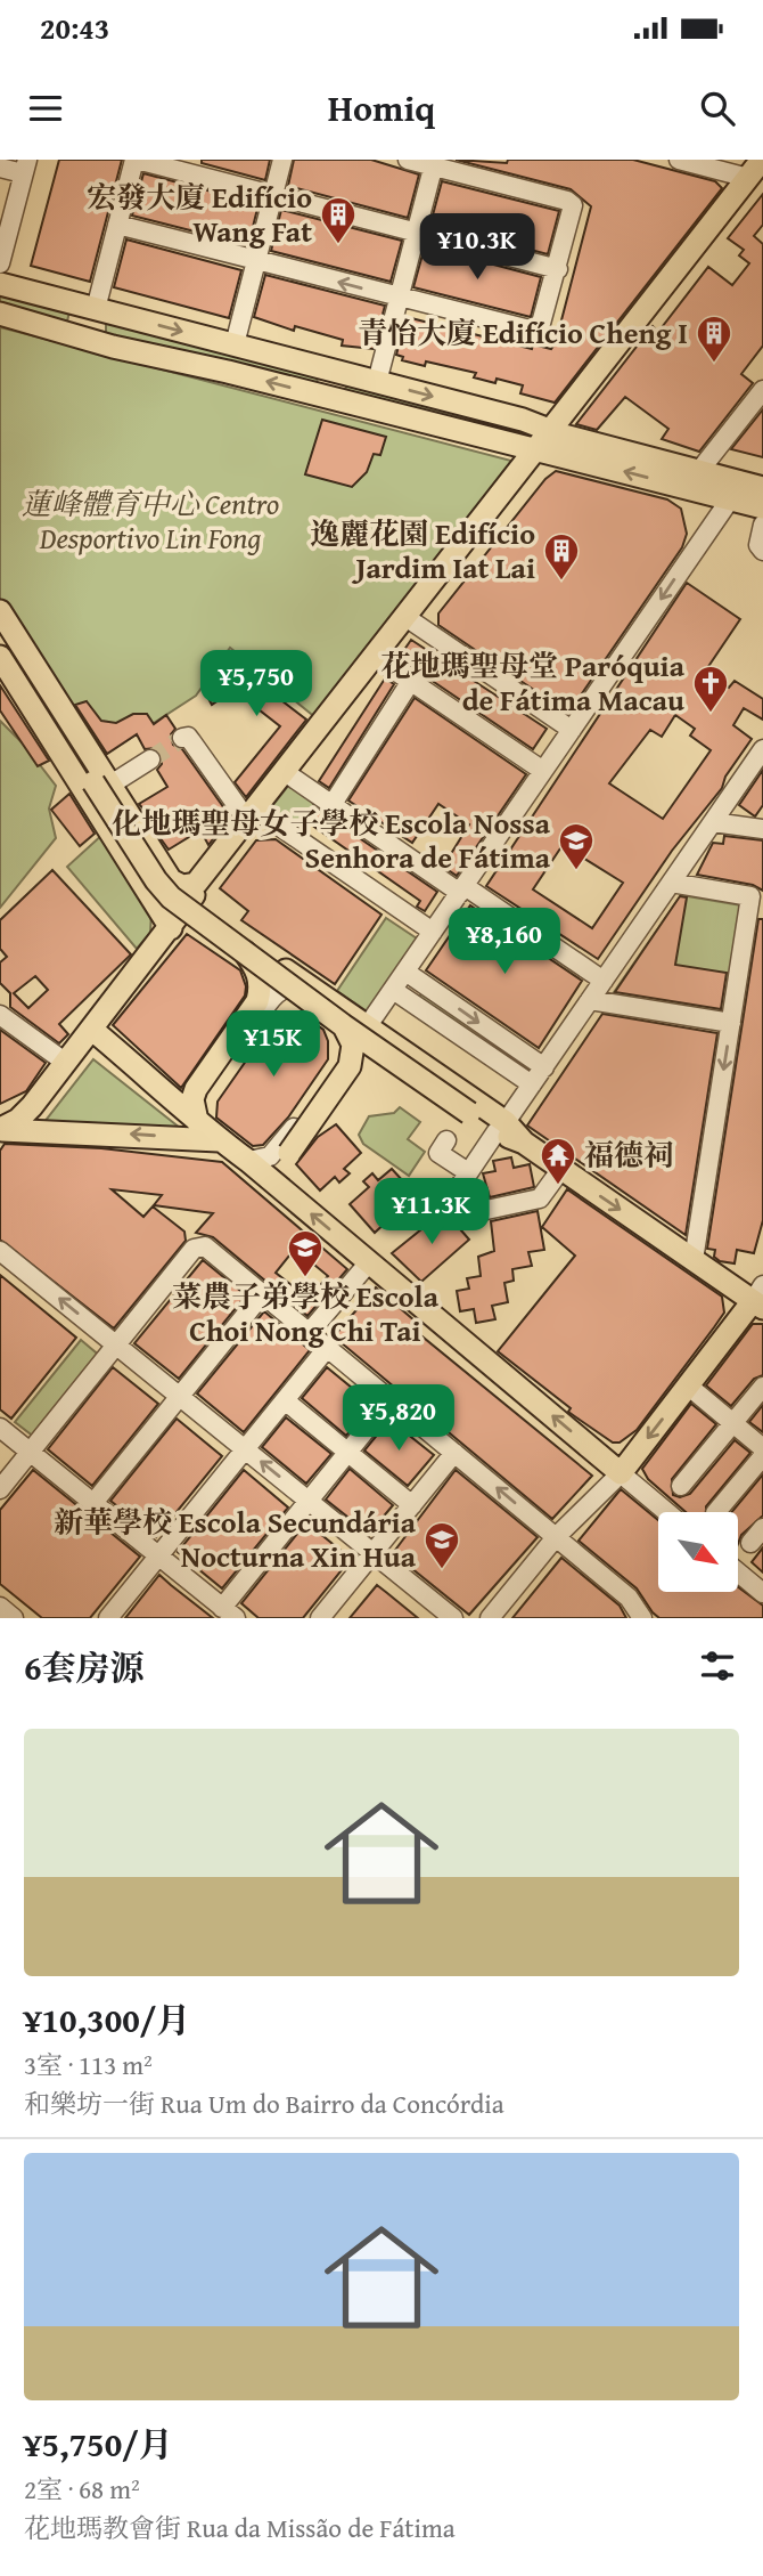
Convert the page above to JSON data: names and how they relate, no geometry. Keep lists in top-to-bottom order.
{
  "parks": ["蓮峰體育中心 Centro Desportivo Lin Fong"],
  "places": {
    "building": ["宏發大廈 Edifício Wang Fat", "青怡大廈 Edifício Cheng I", "逸麗花園 Edifício Jardim Iat Lai"],
    "church": ["花地瑪聖母堂 Paróquia de Fátima Macau"],
    "school or university": ["化地瑪聖母女子學校 Escola Nossa Senhora de Fátima", "菜農子弟學校 Escola Choi Nong Chi Tai", "新華學校 Escola Secundária Nocturna Xin Hua"],
    "temple": ["福德祠"]
  },
  "north": "bottom right",
  "page": {
    "status": "20:43",
    "header": "Homiq",
    "price": [
      "¥10.3K",
      "¥5,750",
      "¥8,160",
      "¥15K",
      "¥11.3K",
      "¥5,820"
    ],
    "heading": "6套房源",
    "list": [
      {
        "name": "¥10,300/月",
        "note": "3室 · 113 m² · 和樂坊一街 Rua Um do Bairro da Concórdia"
      },
      {
        "name": "¥5,750/月",
        "note": "2室 · 68 m² · 花地瑪教會街 Rua da Missão de Fátima"
      }
    ]
  }
}
